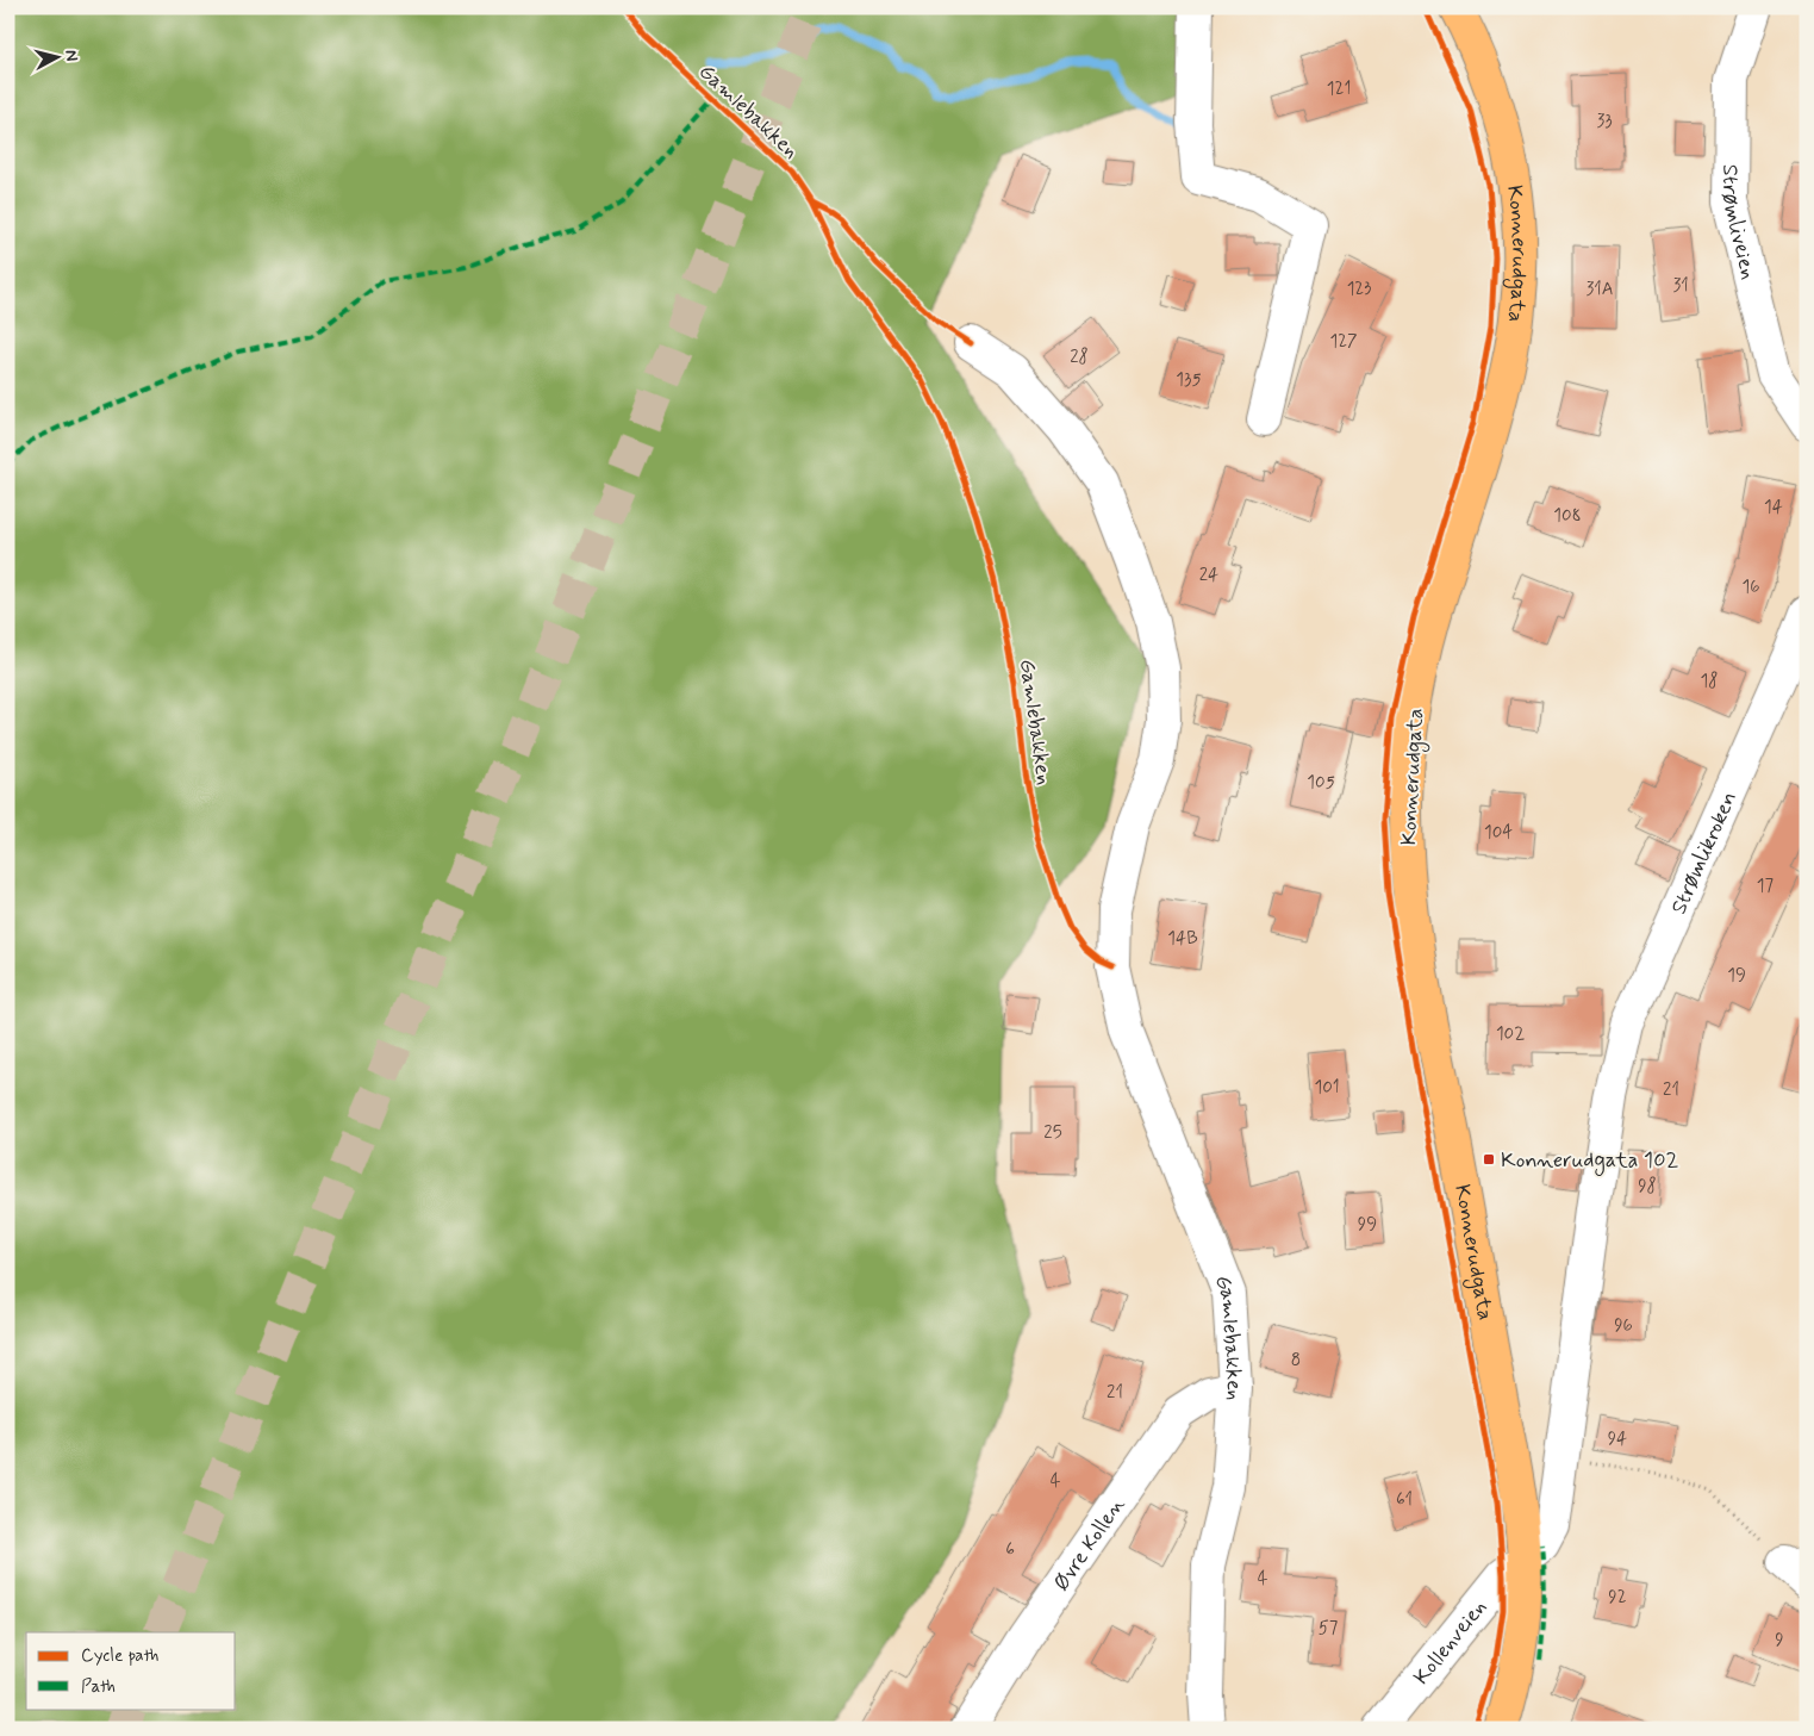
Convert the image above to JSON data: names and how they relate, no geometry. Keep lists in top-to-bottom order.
{
  "streets": {
    "main road": ["Konnerudgata"],
    "street": [
      "Gamlebakken",
      "Strømliveien",
      "Strømlikroken",
      "Øvre Kollen",
      "Kollenveien"
    ]
  },
  "crossings": [
    ["Gamlebakken", "Øvre Kollen"],
    ["Konnerudgata", "Kollenveien"]
  ],
  "places": {
    "transit": ["Konnerudgata 102"]
  },
  "house_numbers": [
    "121",
    "33",
    "31",
    "123",
    "31A",
    "127",
    "28",
    "135",
    "14",
    "108",
    "24",
    "16",
    "18",
    "105",
    "104",
    "17",
    "14B",
    "19",
    "102",
    "101",
    "21",
    "25",
    "98",
    "99",
    "96",
    "8",
    "21",
    "94",
    "4",
    "61",
    "6",
    "4",
    "92",
    "57",
    "9"
  ],
  "legend": ["Cycle path", "Path"],
  "north": "right"
}
